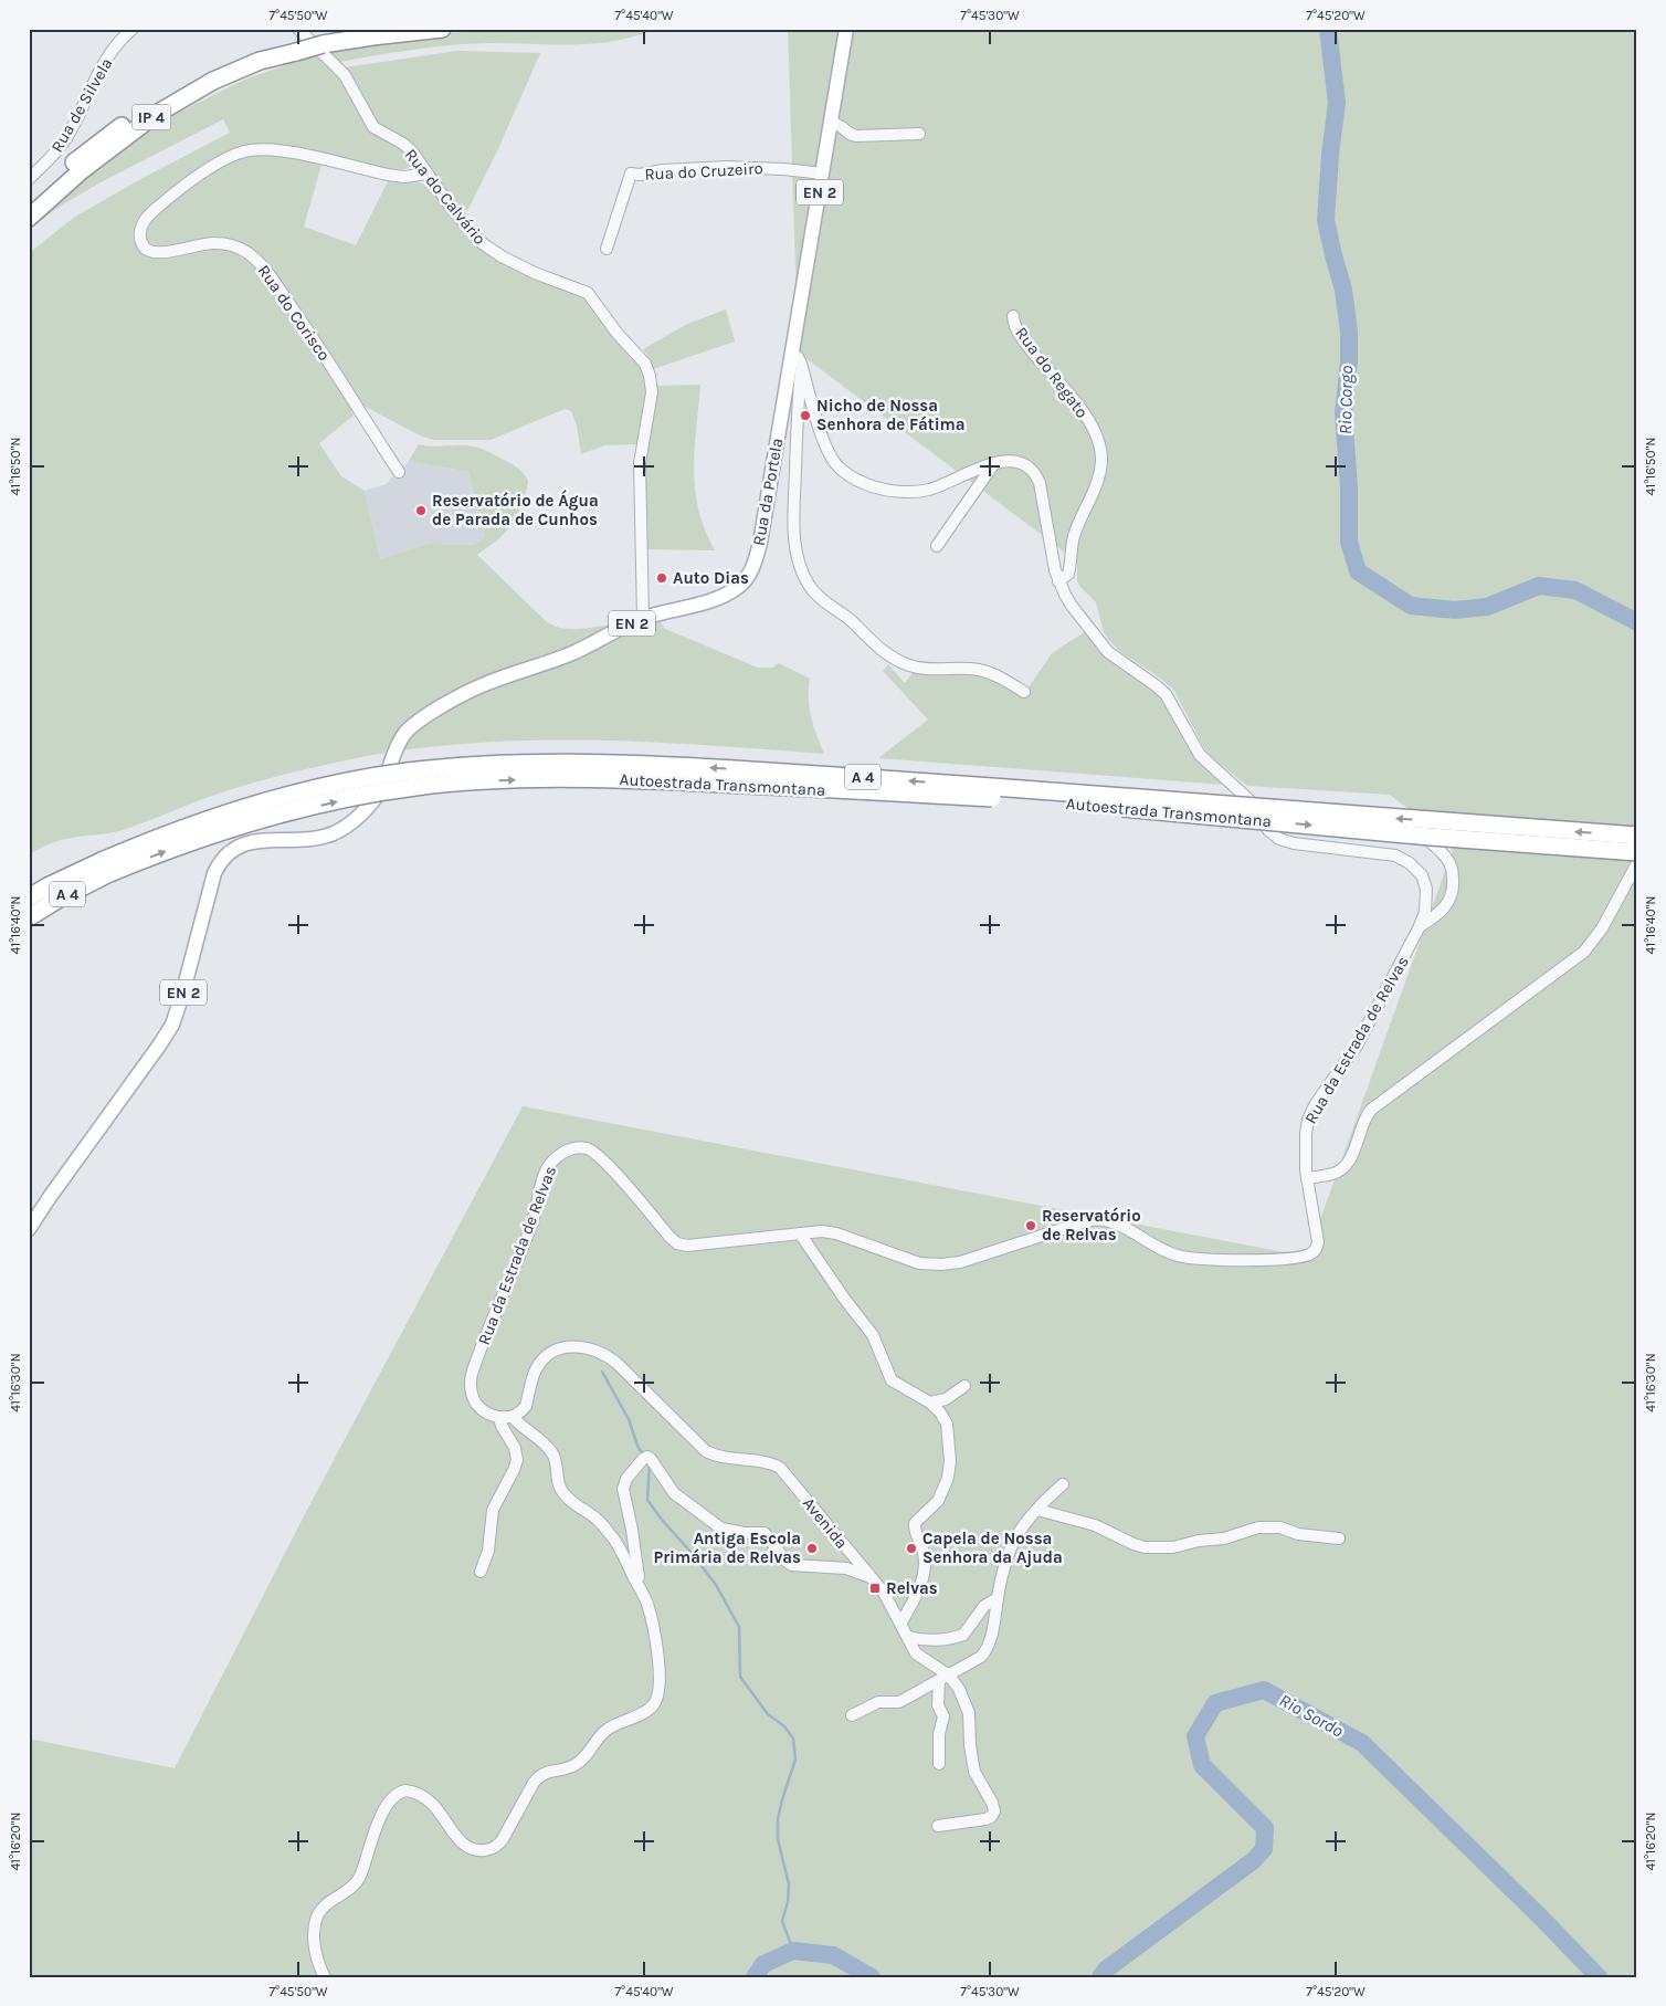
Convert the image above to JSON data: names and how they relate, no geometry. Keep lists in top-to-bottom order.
{
  "streets": {
    "highway": ["IP 4", "A 4", "Autoestrada Transmontana"],
    "main road": ["EN 2", "Rua da Portela"],
    "street": [
      "Rua de Silvela",
      "Rua do Cruzeiro",
      "Rua do Calvário",
      "Rua do Corisco",
      "Rua do Regato",
      "Rua da Estrada de Relvas",
      "Avenida"
    ]
  },
  "crossings": [
    ["IP 4", "Rua do Calvário"],
    ["Rua do Cruzeiro", "Rua da Portela"],
    ["Rua do Calvário", "Rua do Corisco"],
    ["Rua do Calvário", "Rua da Portela"],
    ["Rua do Regato", "Rua da Estrada de Relvas"],
    ["Rua da Portela", "Rua da Estrada de Relvas"]
  ],
  "water": ["Rio Corgo", "Rio Sordo"],
  "places": {
    "other": [
      "Nicho de Nossa Senhora de Fátima",
      "Reservatório de Água de Parada de Cunhos",
      "Auto Dias",
      "Reservatório de Relvas",
      "Antiga Escola Primária de Relvas",
      "Capela de Nossa Senhora da Ajuda"
    ],
    "transit": ["Relvas"]
  },
  "coordinates": [
    "7°45'50\"W",
    "7°45'40\"W",
    "7°45'30\"W",
    "7°45'20\"W",
    "41°16'50\"N",
    "41°16'40\"N",
    "41°16'30\"N",
    "41°16'20\"N"
  ]
}
